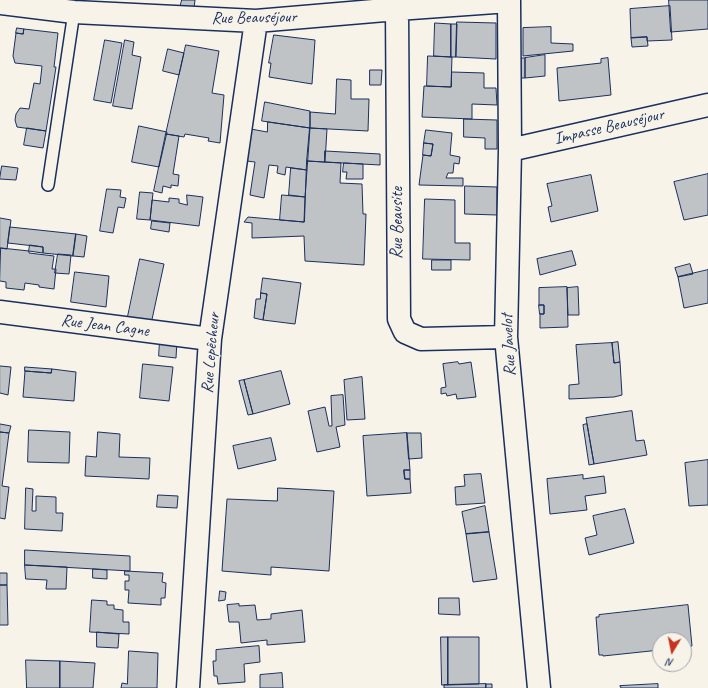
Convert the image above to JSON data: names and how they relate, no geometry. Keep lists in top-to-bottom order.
{
  "streets": {
    "street": [
      "Rue Beauséjour",
      "Impasse Beauséjour",
      "Rue Beausite",
      "Rue Jean Cagne",
      "Rue Javelot",
      "Rue Lepêcheur"
    ]
  },
  "crossings": [
    ["Rue Beauséjour", "Rue Beausite"],
    ["Rue Beauséjour", "Rue Javelot"],
    ["Rue Beauséjour", "Rue Lepêcheur"],
    ["Impasse Beauséjour", "Rue Javelot"],
    ["Rue Beausite", "Rue Javelot"],
    ["Rue Jean Cagne", "Rue Lepêcheur"]
  ],
  "north": "bottom"
}
